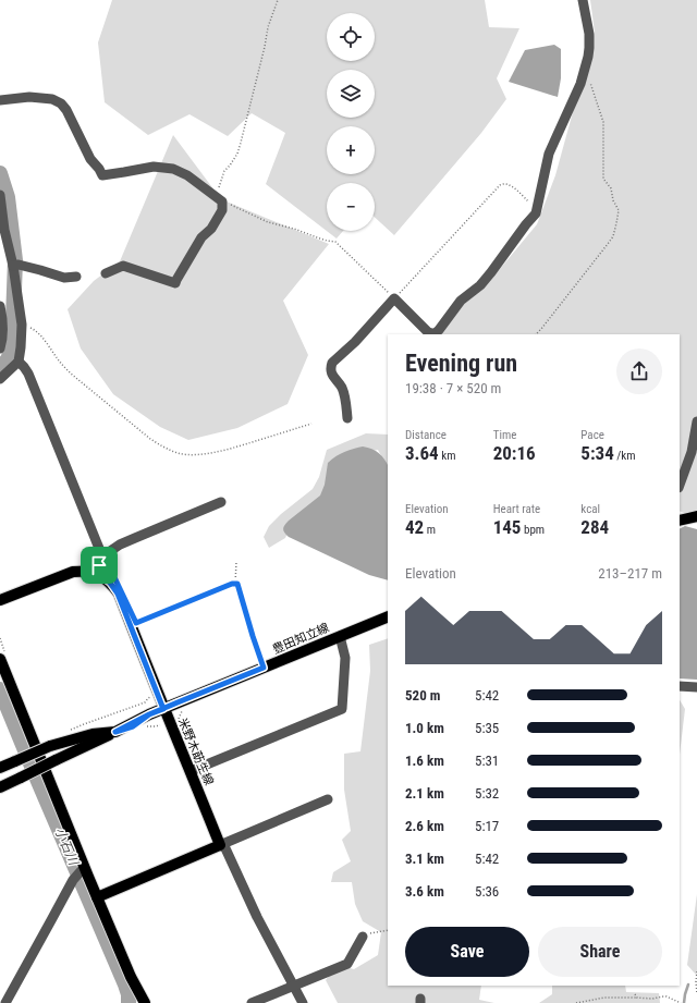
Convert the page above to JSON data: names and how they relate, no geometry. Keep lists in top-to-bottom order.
{
  "streets": {
    "main road": ["豊田知立線", "米野木莇生線"]
  },
  "crossings": [
    ["豊田知立線", "米野木莇生線"]
  ],
  "water": ["小石川"],
  "page": {
    "map_buttons": ["+", "−"],
    "heading": ["Evening run", "19:38 · 7 × 520 m"],
    "stats": [
      ["Distance", "3.64 km"],
      ["Time", "20:16"],
      ["Pace", "5:34 /km"],
      ["Elevation", "42 m"],
      ["Heart rate", "145 bpm"],
      ["kcal", "284"]
    ],
    "chart": ["Elevation", "213–217 m"],
    "list": [
      {
        "name": "520 m",
        "note": "5:42"
      },
      {
        "name": "1.0 km",
        "note": "5:35"
      },
      {
        "name": "1.6 km",
        "note": "5:31"
      },
      {
        "name": "2.1 km",
        "note": "5:32"
      },
      {
        "name": "2.6 km",
        "note": "5:17"
      },
      {
        "name": "3.1 km",
        "note": "5:42"
      },
      {
        "name": "3.6 km",
        "note": "5:36"
      }
    ],
    "buttons": ["Save", "Share"]
  }
}
